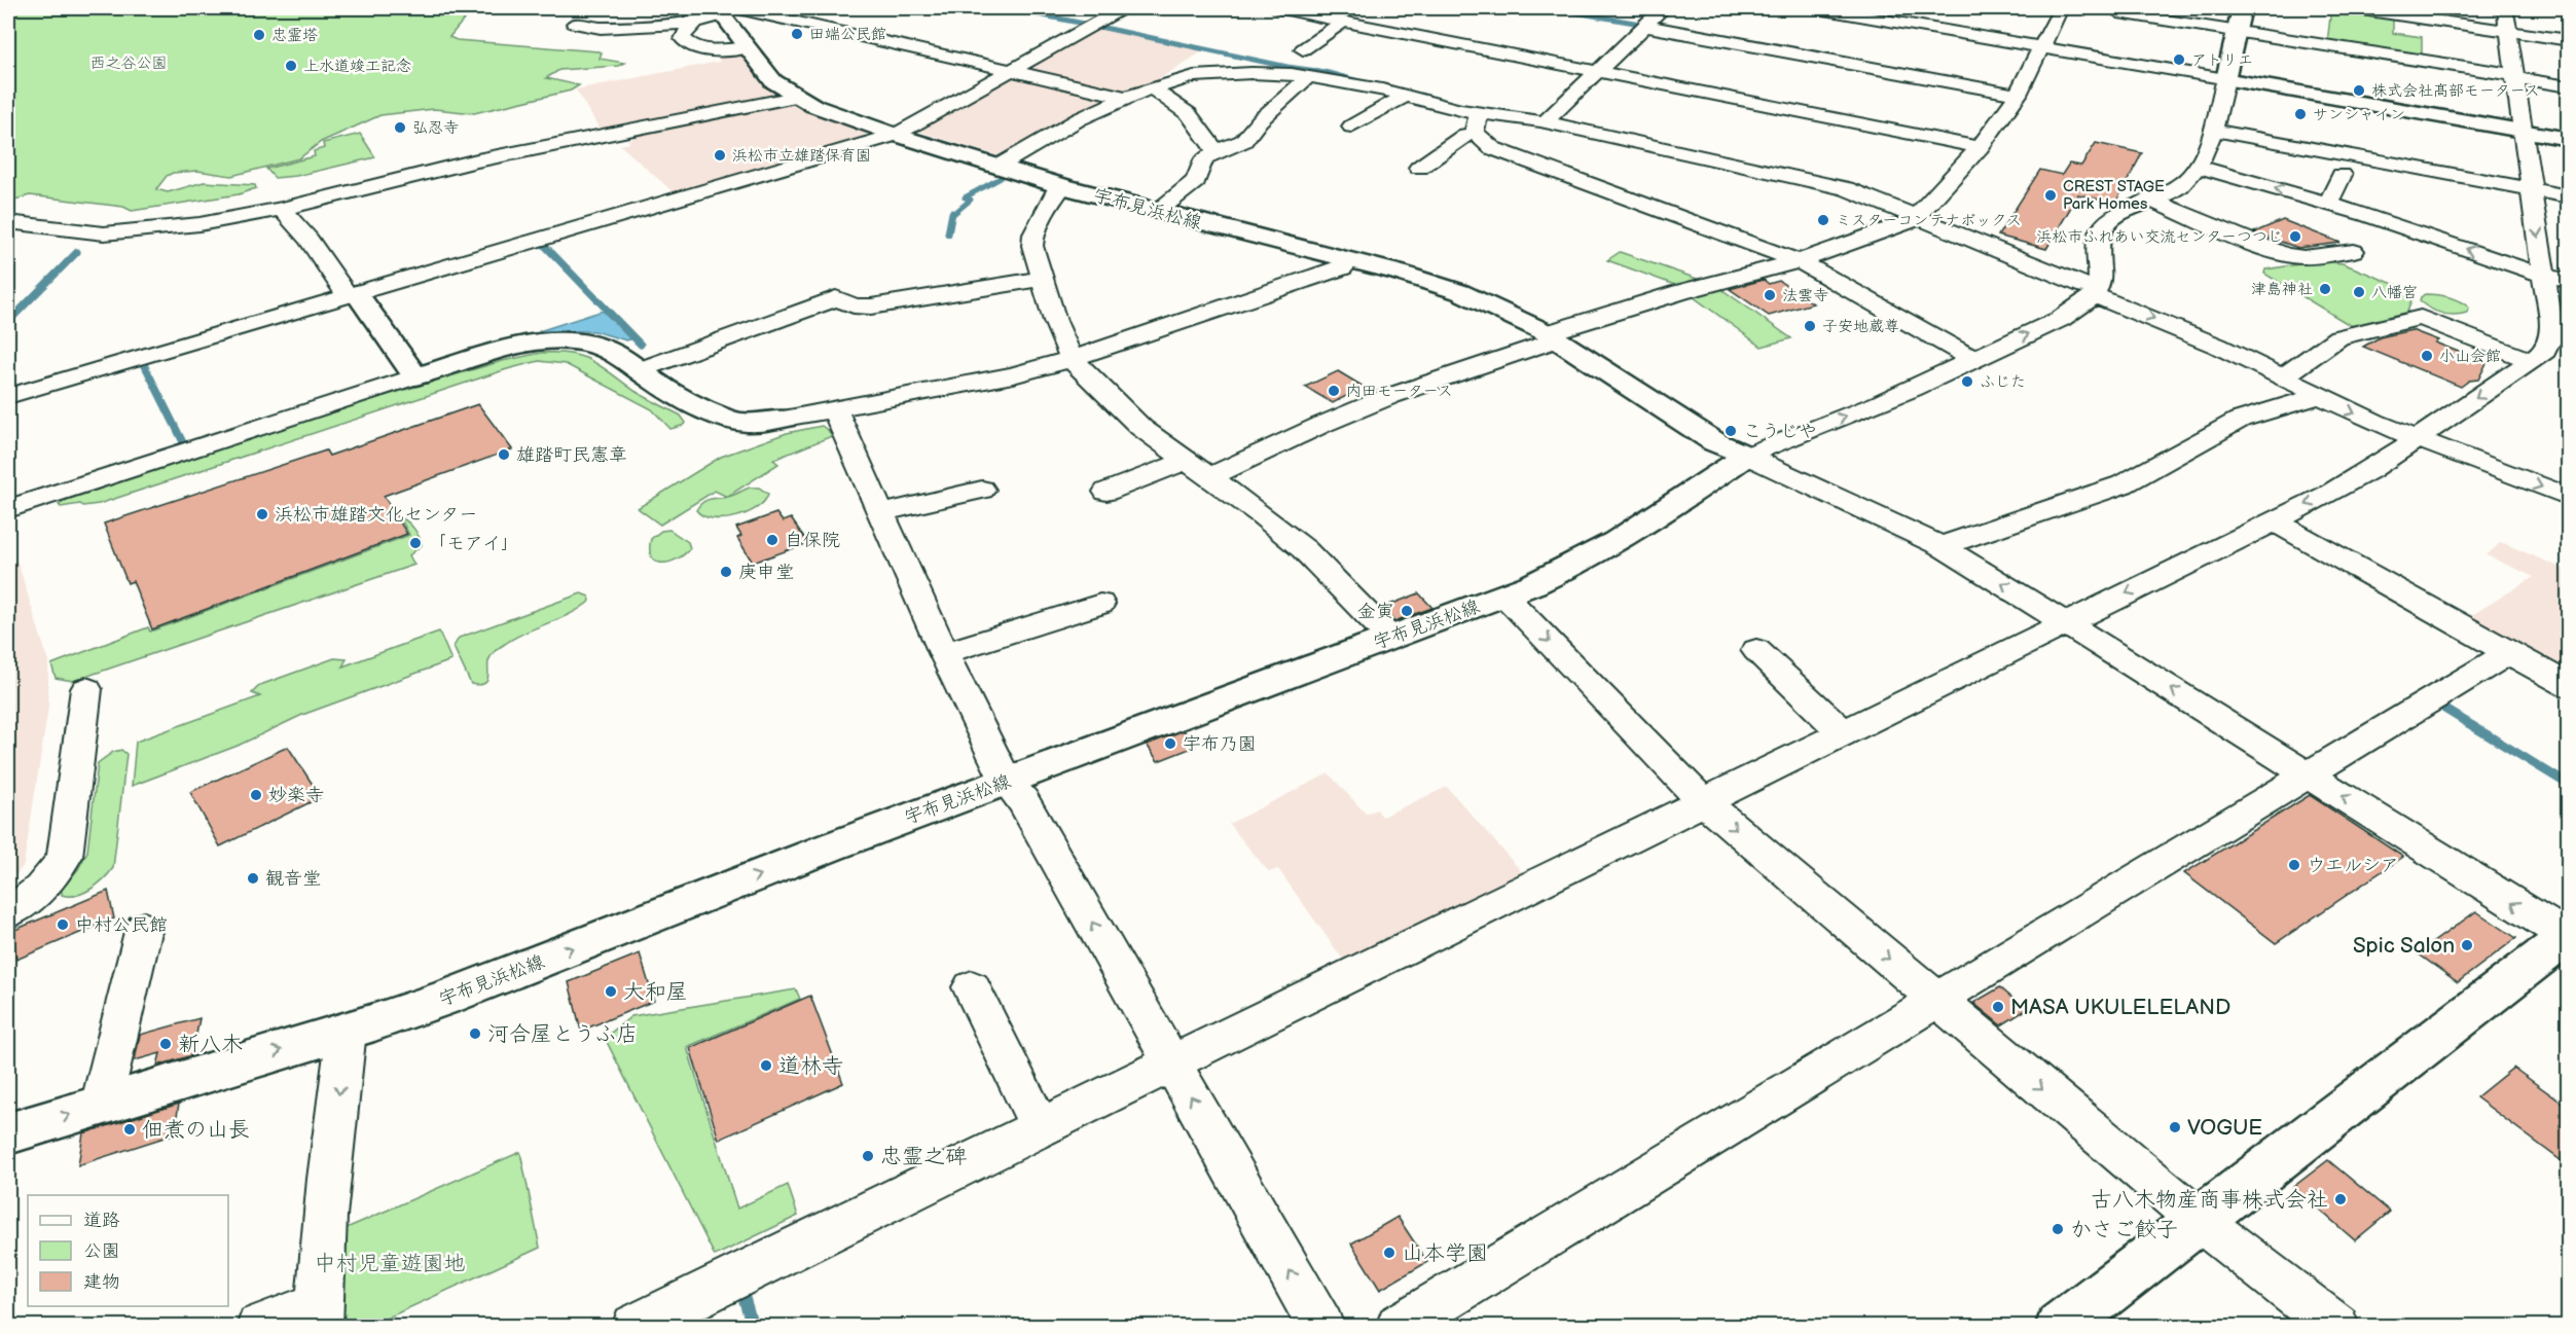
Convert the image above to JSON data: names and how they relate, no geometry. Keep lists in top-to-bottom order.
{
  "streets": {
    "main road": ["宇布見浜松線"]
  },
  "one_way": ["宇布見浜松線"],
  "parks": ["西之谷公園", "中村児童遊園地"],
  "places": [
    "田端公民館",
    "忠霊塔",
    "アトリエ",
    "上水道竣工記念",
    "株式会社髙部モータース",
    "サンシャイン",
    "弘忍寺",
    "浜松市立雄踏保育園",
    "CREST STAGE Park Homes",
    "ミスターコンテナボックス",
    "浜松市ふれあい交流センターつつじ",
    "津島神社",
    "八幡宮",
    "法雲寺",
    "子安地蔵尊",
    "小山会館",
    "ふじた",
    "内田モータース",
    "こうじや",
    "雄踏町民憲章",
    "浜松市雄踏文化センター",
    "自保院",
    "「モアイ」",
    "庚申堂",
    "金寅",
    "宇布乃園",
    "妙楽寺",
    "ウエルシア",
    "観音堂",
    "中村公民館",
    "Spic Salon",
    "大和屋",
    "MASA UKULELELAND",
    "河合屋とうふ店",
    "新八木",
    "道林寺",
    "VOGUE",
    "佃煮の山長",
    "忠霊之碑",
    "古八木物産商事株式会社",
    "かさご餃子",
    "山本学園"
  ],
  "legend": ["道路", "公園", "建物"]
}
